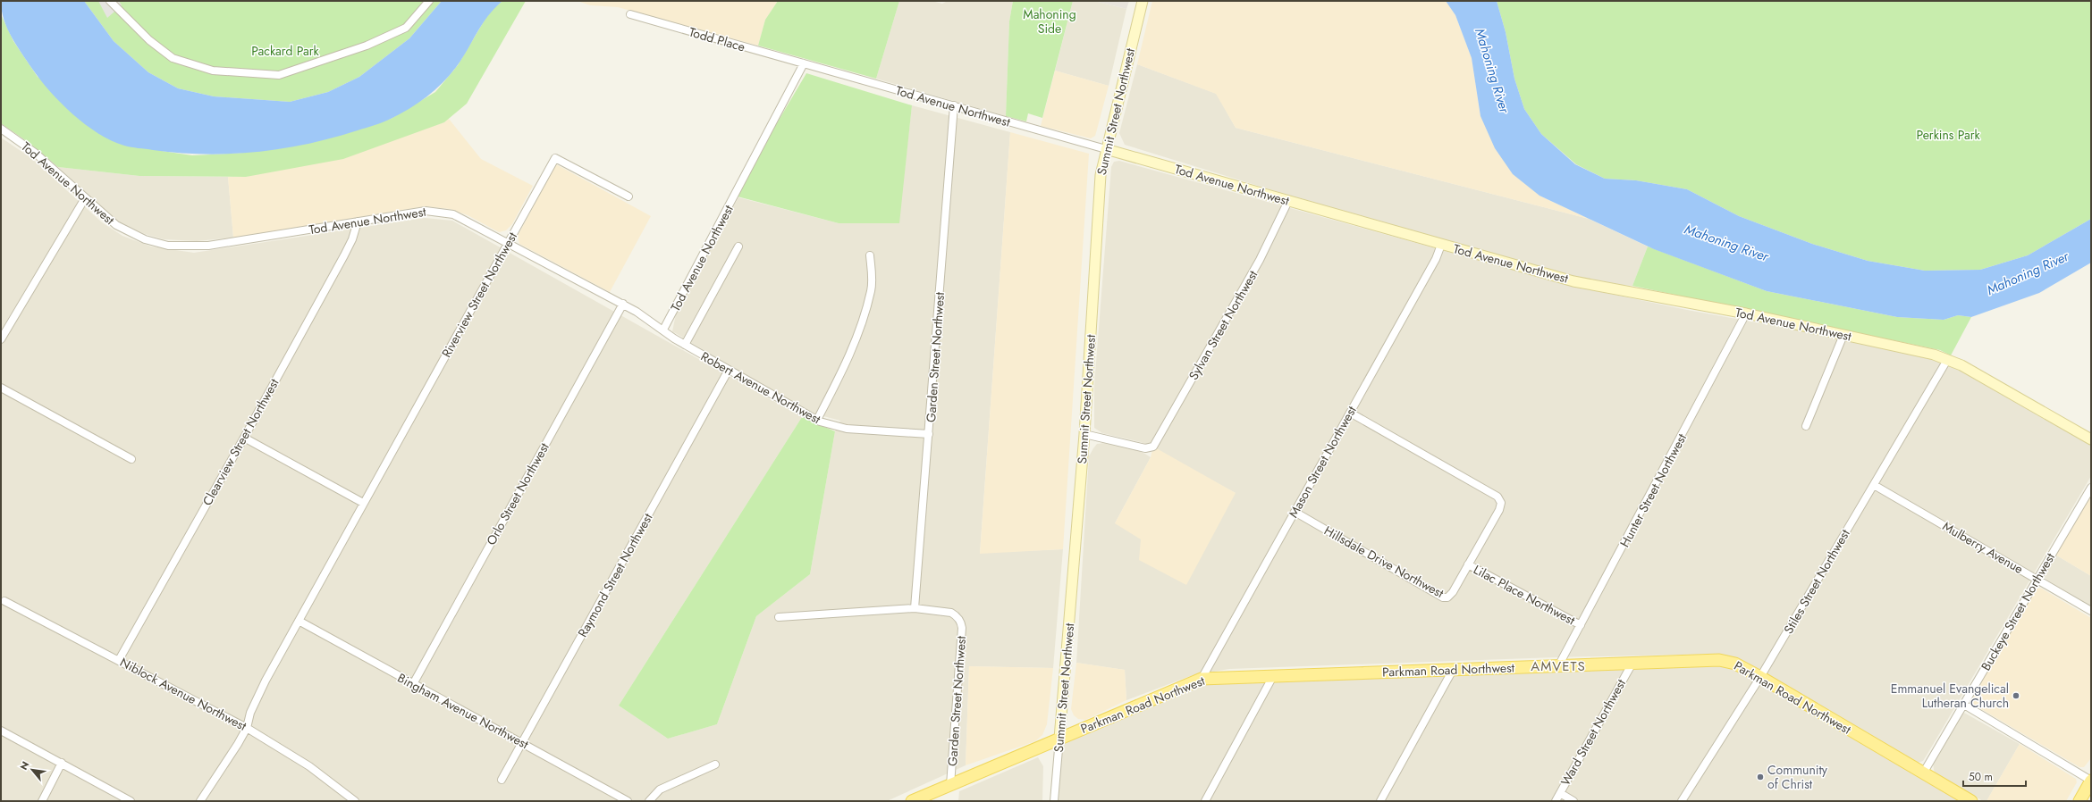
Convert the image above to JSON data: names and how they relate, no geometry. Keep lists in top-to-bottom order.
{
  "streets": {
    "main road": ["Tod Avenue Northwest", "Summit Street Northwest", "Parkman Road Northwest"],
    "street": [
      "Todd Place",
      "Riverview Street Northwest",
      "Sylvan Street Northwest",
      "Garden Street Northwest",
      "Robert Avenue Northwest",
      "Clearview Street Northwest",
      "Mason Street Northwest",
      "Hunter Street Northwest",
      "Orlo Street Northwest",
      "Mulberry Avenue",
      "Hillsdale Drive Northwest",
      "Raymond Street Northwest",
      "Stiles Street Northwest",
      "Lilac Place Northwest",
      "Buckeye Street Northwest",
      "Niblock Avenue Northwest",
      "Bingham Avenue Northwest",
      "Ward Street Northwest"
    ]
  },
  "crossings": [
    ["Todd Place", "Tod Avenue Northwest"],
    ["Tod Avenue Northwest", "Summit Street Northwest"],
    ["Tod Avenue Northwest", "Riverview Street Northwest"],
    ["Tod Avenue Northwest", "Sylvan Street Northwest"],
    ["Tod Avenue Northwest", "Garden Street Northwest"],
    ["Tod Avenue Northwest", "Robert Avenue Northwest"],
    ["Tod Avenue Northwest", "Clearview Street Northwest"],
    ["Tod Avenue Northwest", "Mason Street Northwest"],
    ["Tod Avenue Northwest", "Hunter Street Northwest"],
    ["Tod Avenue Northwest", "Orlo Street Northwest"],
    ["Tod Avenue Northwest", "Stiles Street Northwest"],
    ["Summit Street Northwest", "Sylvan Street Northwest"],
    ["Summit Street Northwest", "Parkman Road Northwest"],
    ["Riverview Street Northwest", "Bingham Avenue Northwest"],
    ["Garden Street Northwest", "Robert Avenue Northwest"],
    ["Garden Street Northwest", "Parkman Road Northwest"],
    ["Robert Avenue Northwest", "Raymond Street Northwest"],
    ["Clearview Street Northwest", "Niblock Avenue Northwest"],
    ["Mason Street Northwest", "Hillsdale Drive Northwest"],
    ["Mason Street Northwest", "Parkman Road Northwest"],
    ["Hunter Street Northwest", "Lilac Place Northwest"],
    ["Hunter Street Northwest", "Parkman Road Northwest"],
    ["Orlo Street Northwest", "Bingham Avenue Northwest"],
    ["Mulberry Avenue", "Stiles Street Northwest"],
    ["Mulberry Avenue", "Buckeye Street Northwest"],
    ["Hillsdale Drive Northwest", "Lilac Place Northwest"],
    ["Raymond Street Northwest", "Bingham Avenue Northwest"],
    ["Stiles Street Northwest", "Parkman Road Northwest"],
    ["Buckeye Street Northwest", "Parkman Road Northwest"],
    ["Parkman Road Northwest", "Ward Street Northwest"]
  ],
  "districts": ["AMVETS"],
  "water": ["Mahoning River"],
  "parks": ["Mahoning Side", "Packard Park", "Perkins Park"],
  "places": ["Emmanuel Evangelical Lutheran Church", "Community of Christ"],
  "scale_bar": "50 m",
  "north": "top left"
}
